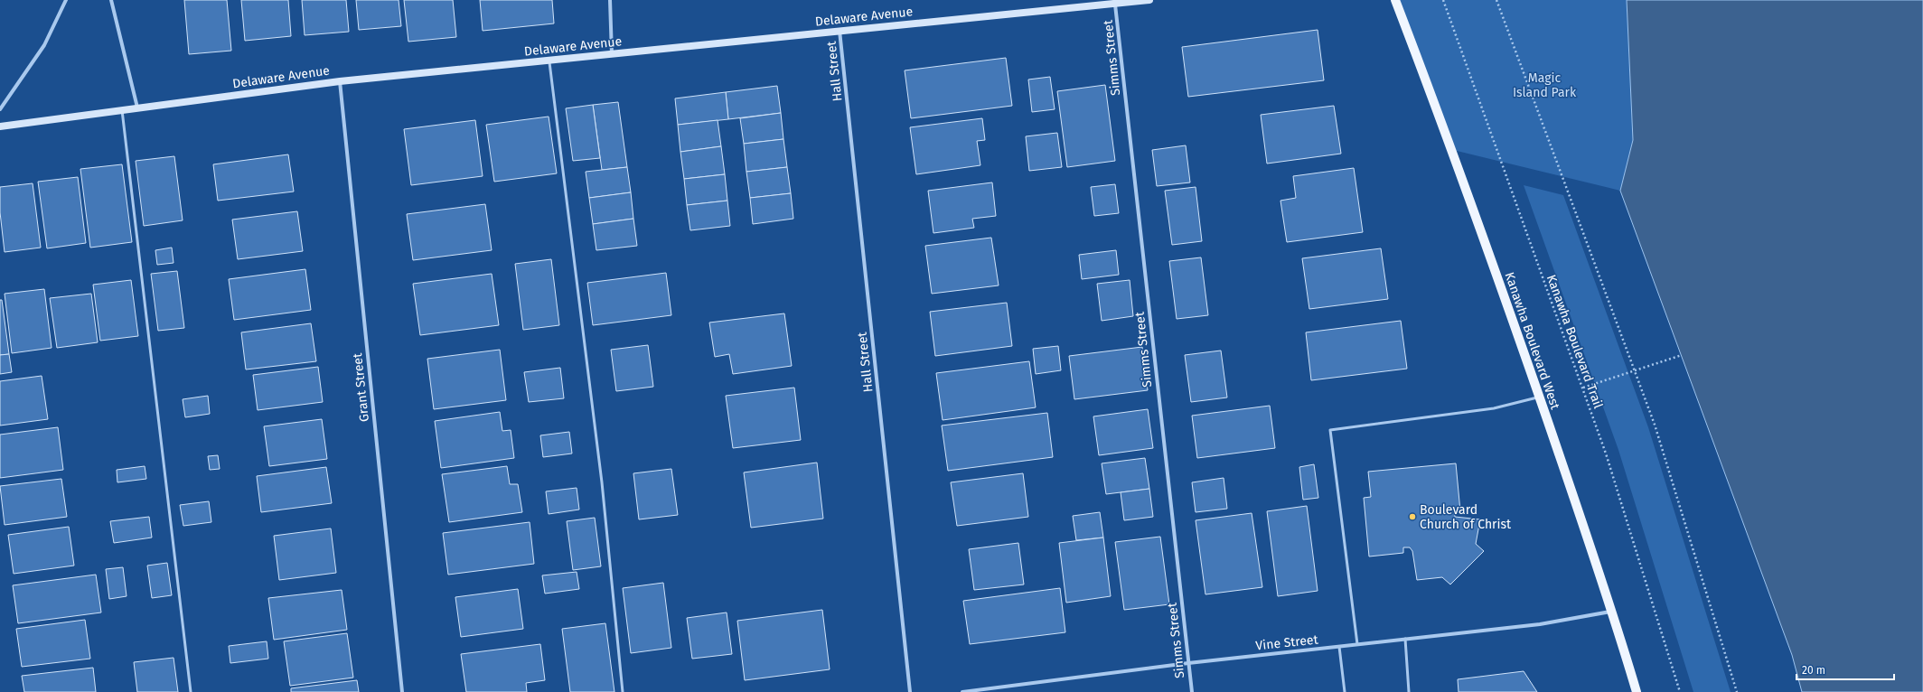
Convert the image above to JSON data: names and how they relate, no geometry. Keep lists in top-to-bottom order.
{
  "streets": {
    "main road": ["Kanawha Boulevard West"],
    "street": [
      "Delaware Avenue",
      "Simms Street",
      "Hall Street",
      "Grant Street",
      "Vine Street"
    ],
    "path": ["Kanawha Boulevard Trail"]
  },
  "crossings": [
    ["Delaware Avenue", "Simms Street"],
    ["Delaware Avenue", "Hall Street"],
    ["Delaware Avenue", "Grant Street"],
    ["Simms Street", "Vine Street"],
    ["Kanawha Boulevard West", "Vine Street"]
  ],
  "parks": ["Magic Island Park"],
  "places": ["Boulevard Church of Christ"],
  "scale_bar": "20 m"
}
